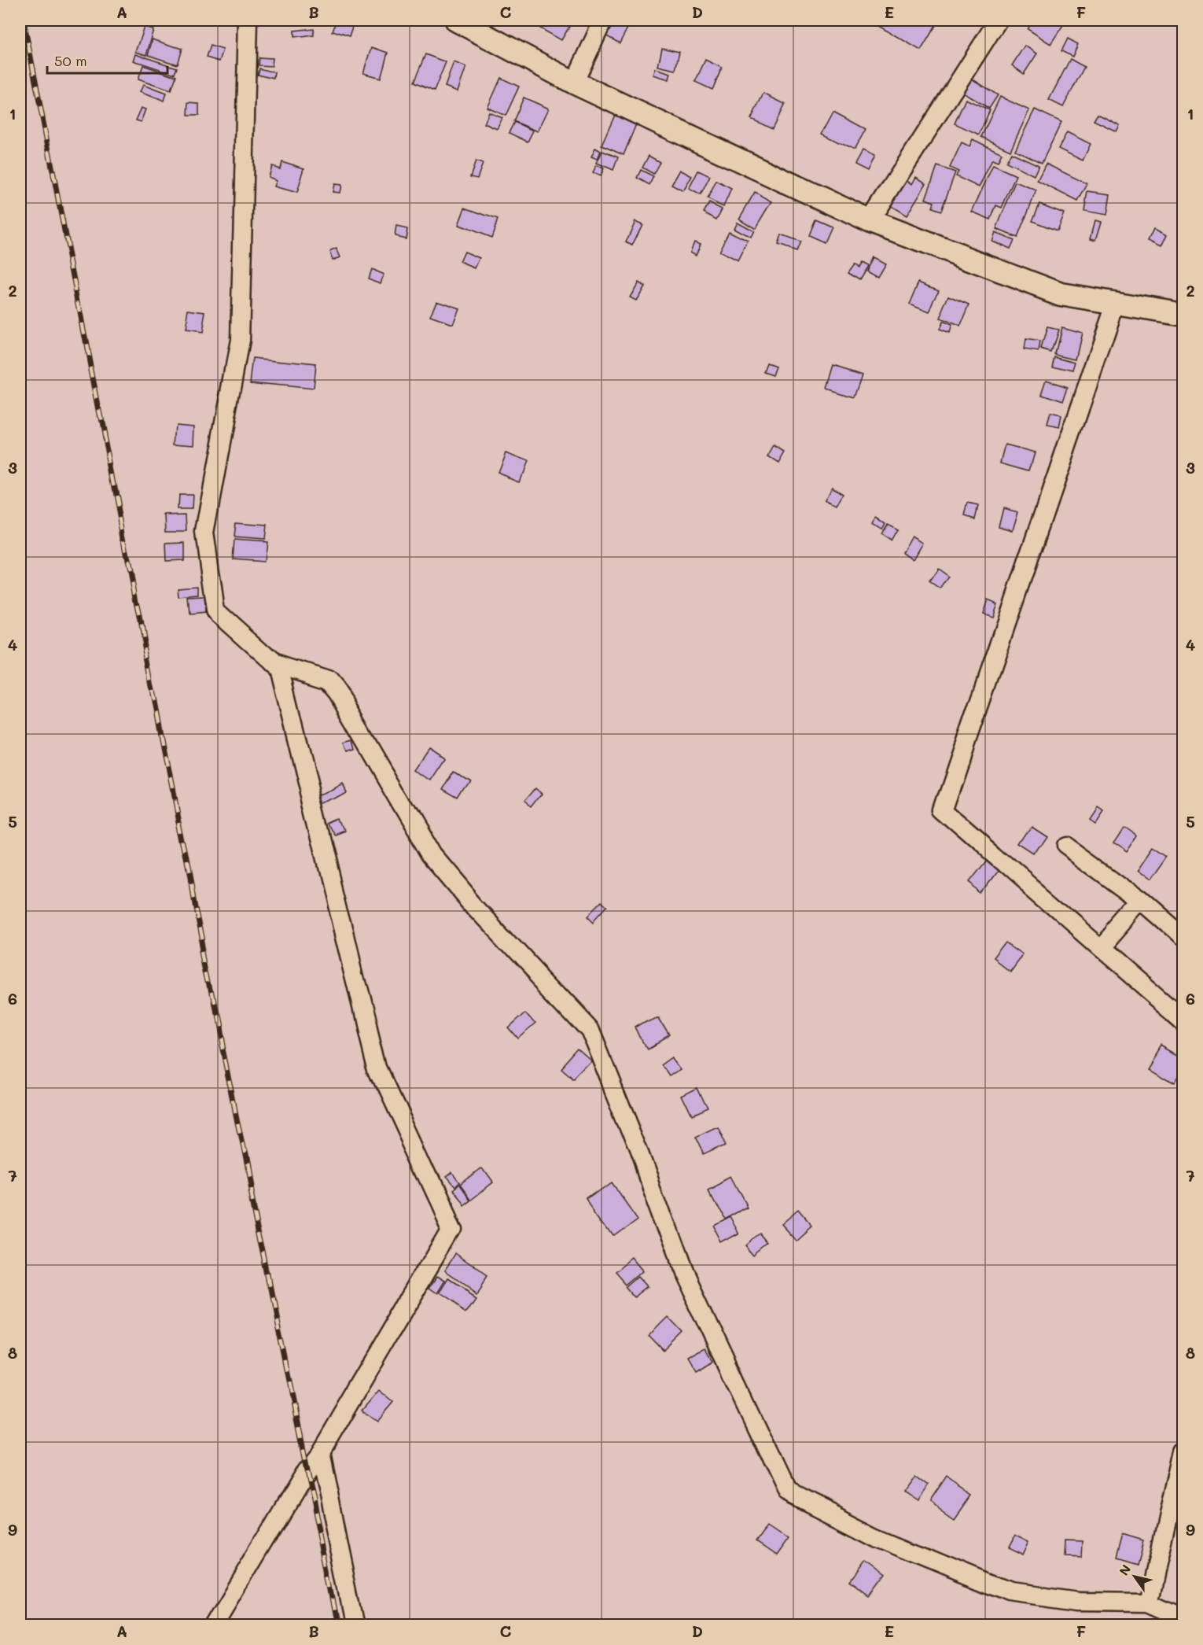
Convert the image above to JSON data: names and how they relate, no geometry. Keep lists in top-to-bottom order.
{
  "scale_bar": "50 m",
  "north": "top left",
  "grid": {
    "columns": [
      "A",
      "B",
      "C",
      "D",
      "E",
      "F"
    ],
    "rows": [
      "1",
      "2",
      "3",
      "4",
      "5",
      "6",
      "7",
      "8",
      "9"
    ]
  }
}
